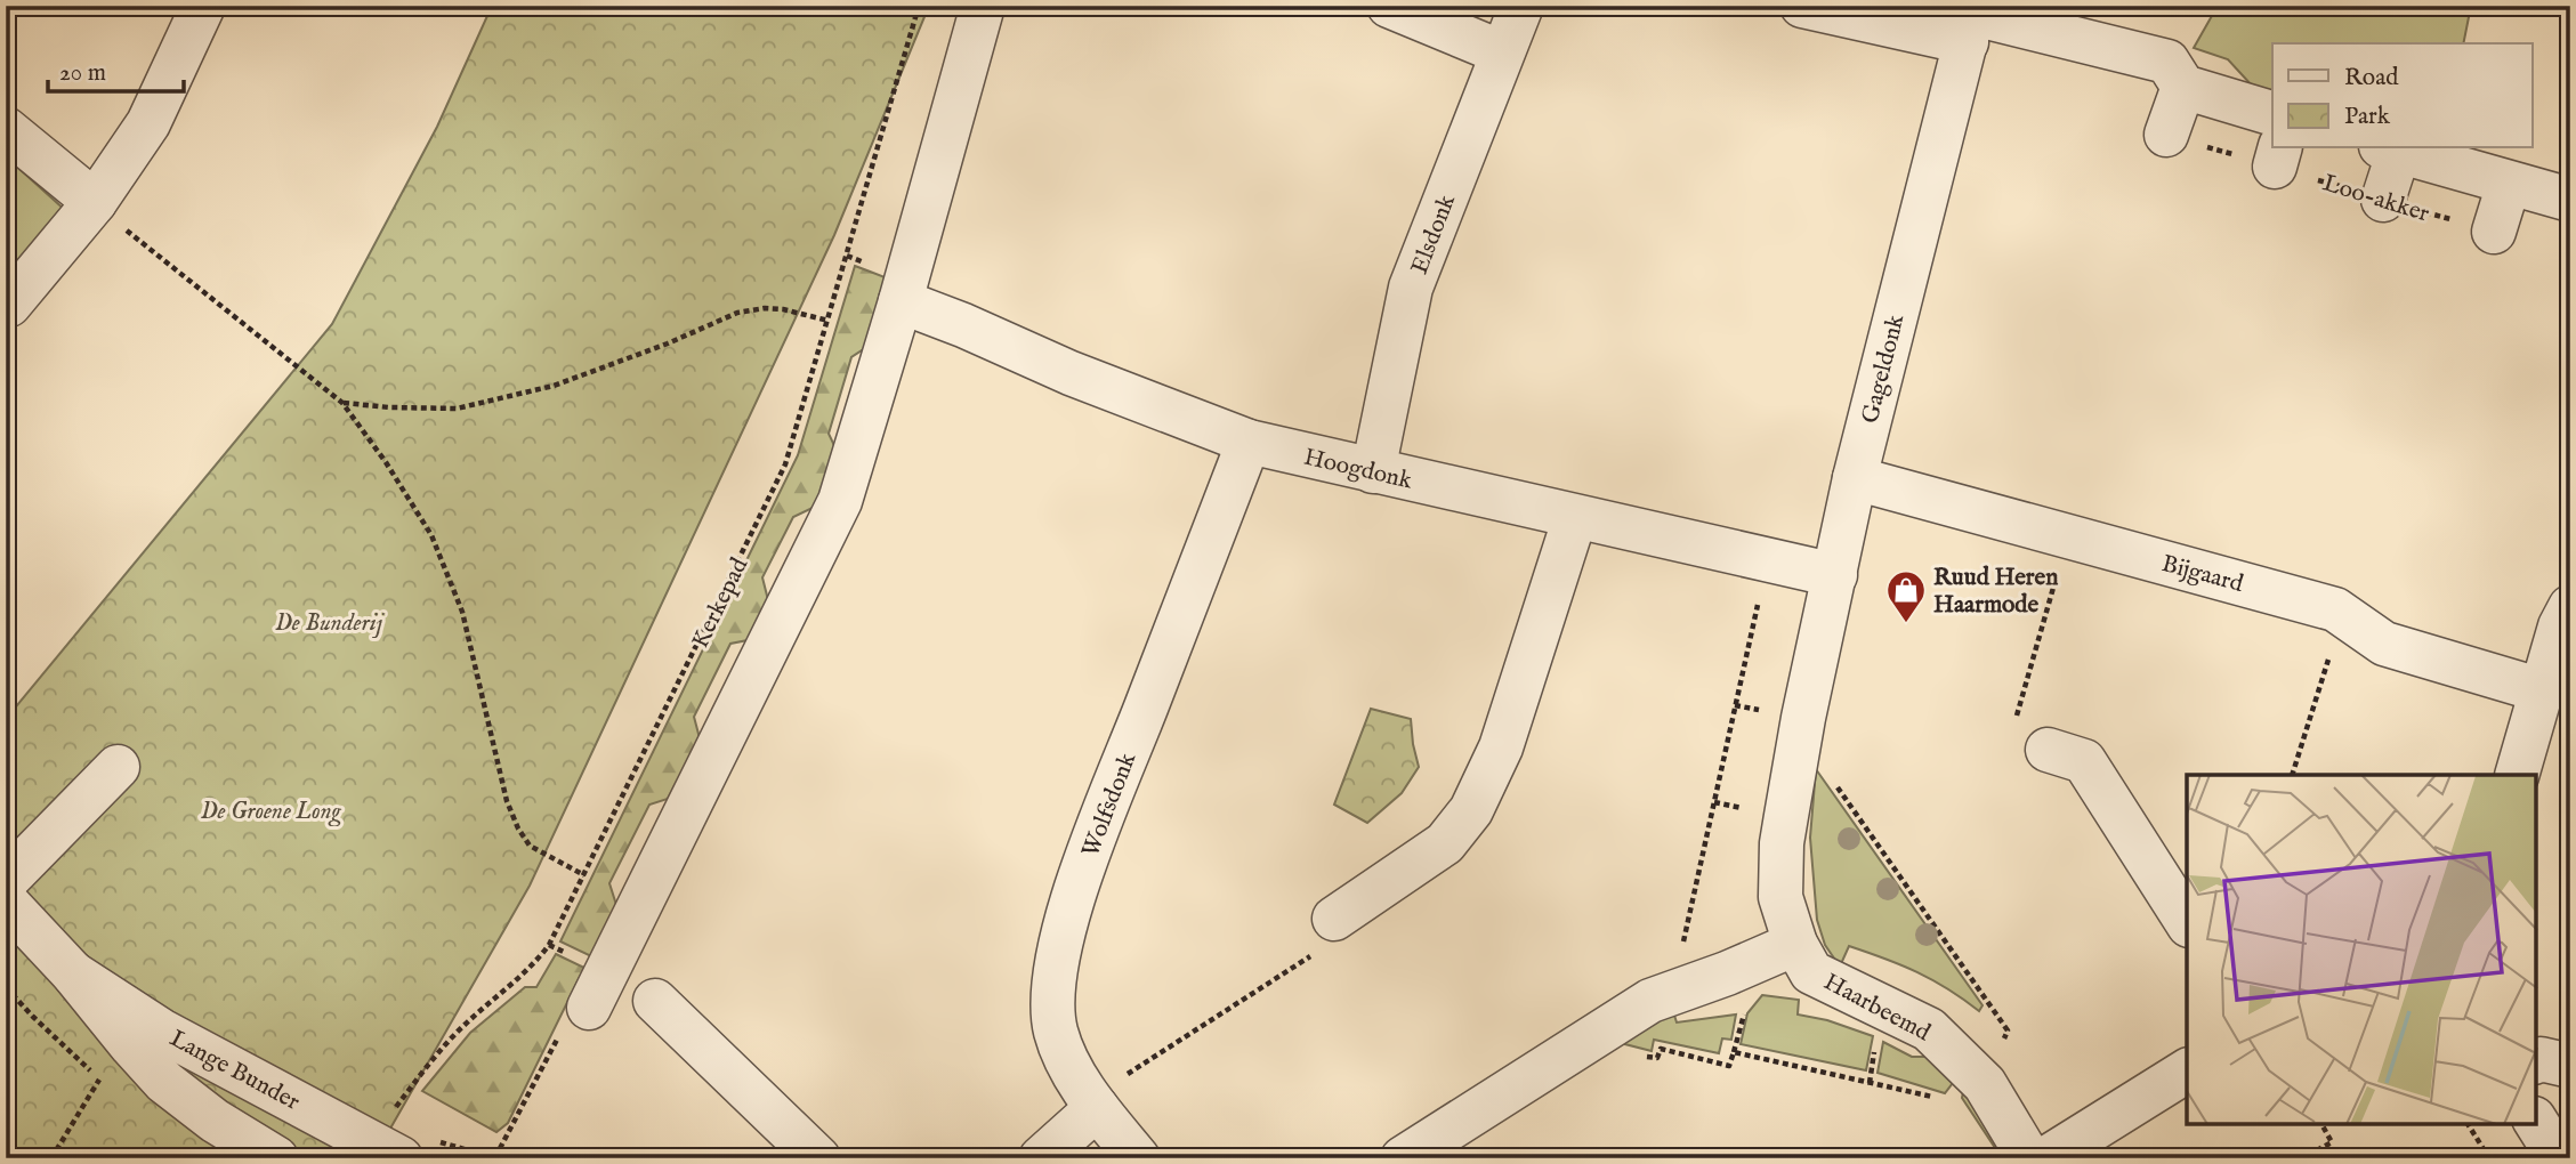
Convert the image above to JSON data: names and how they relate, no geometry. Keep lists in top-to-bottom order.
{
  "streets": {
    "street": [
      "Elsdonk",
      "Gageldonk",
      "Hoogdonk",
      "Bijgaard",
      "Wolfsdonk",
      "Haarbeemd",
      "Lange Bunder"
    ],
    "path": ["Loo-akker", "Kerkepad"]
  },
  "crossings": [
    ["Elsdonk", "Hoogdonk"],
    ["Gageldonk", "Hoogdonk"],
    ["Gageldonk", "Bijgaard"],
    ["Gageldonk", "Haarbeemd"],
    ["Hoogdonk", "Wolfsdonk"]
  ],
  "parks": ["De Bunderij", "De Groene Long"],
  "places": {
    "shop": ["Ruud Heren Haarmode"]
  },
  "legend": ["Road", "Park"],
  "scale_bar": "20 m"
}
